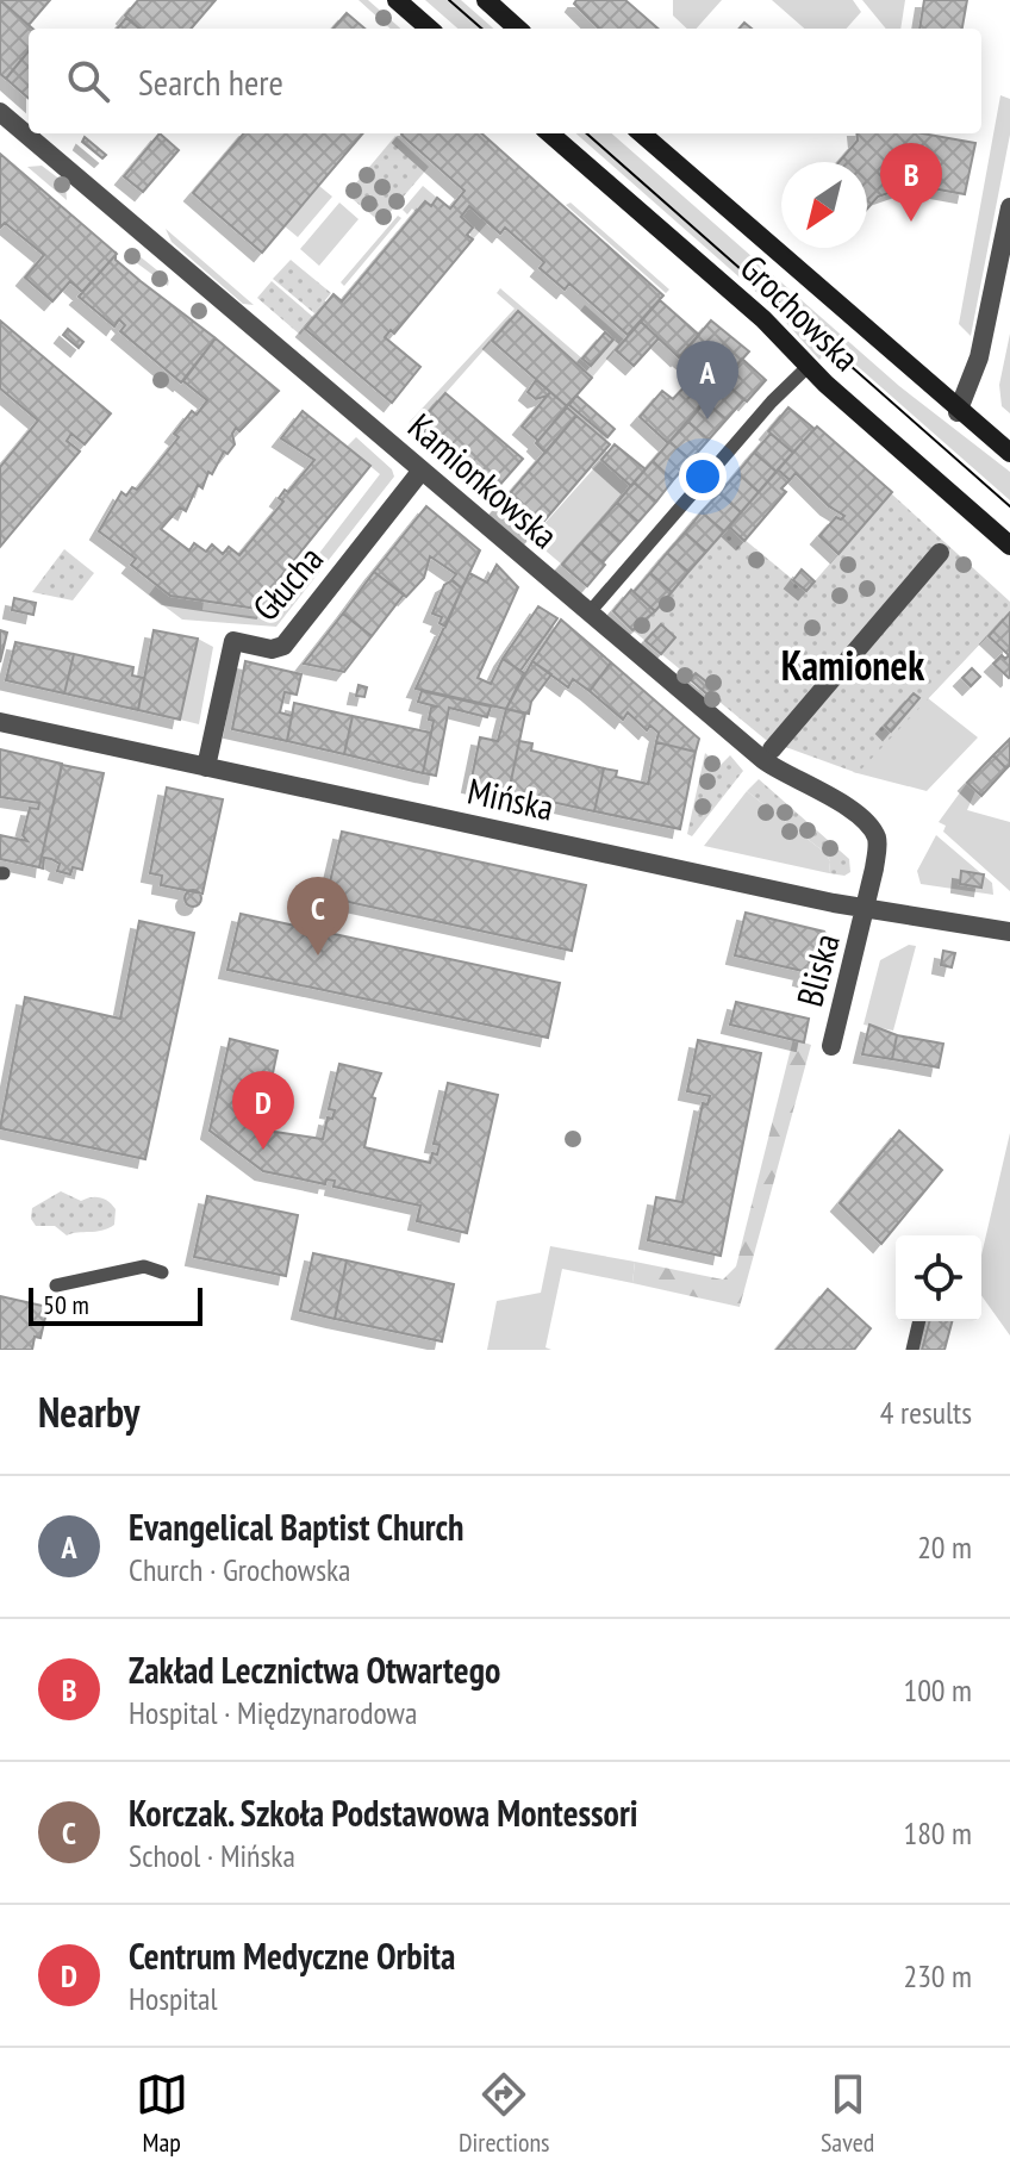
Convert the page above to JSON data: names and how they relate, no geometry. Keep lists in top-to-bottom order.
{
  "streets": {
    "main road": ["Grochowska"],
    "street": [
      "Kamionkowska",
      "Głucha",
      "Mińska",
      "Bliska"
    ]
  },
  "crossings": [
    ["Kamionkowska", "Głucha"],
    ["Kamionkowska", "Mińska"],
    ["Kamionkowska", "Bliska"],
    ["Głucha", "Mińska"],
    ["Mińska", "Bliska"]
  ],
  "districts": ["Kamionek"],
  "scale_bar": "50 m",
  "north": "bottom left",
  "page": {
    "search": "Search here",
    "pins": [
      "B",
      "A",
      "C",
      "D"
    ],
    "scale": "50 m",
    "heading": ["Nearby", "4 results"],
    "list": [
      {
        "mark": "A",
        "name": "Evangelical Baptist Church",
        "note": "Church · Grochowska",
        "value": "20 m"
      },
      {
        "mark": "B",
        "name": "Zakład Lecznictwa Otwartego",
        "note": "Hospital · Międzynarodowa",
        "value": "100 m"
      },
      {
        "mark": "C",
        "name": "Korczak. Szkoła Podstawowa Montessori",
        "note": "School · Mińska",
        "value": "180 m"
      },
      {
        "mark": "D",
        "name": "Centrum Medyczne Orbita",
        "note": "Hospital",
        "value": "230 m"
      }
    ],
    "nav": ["Map", "Directions", "Saved"]
  }
}
